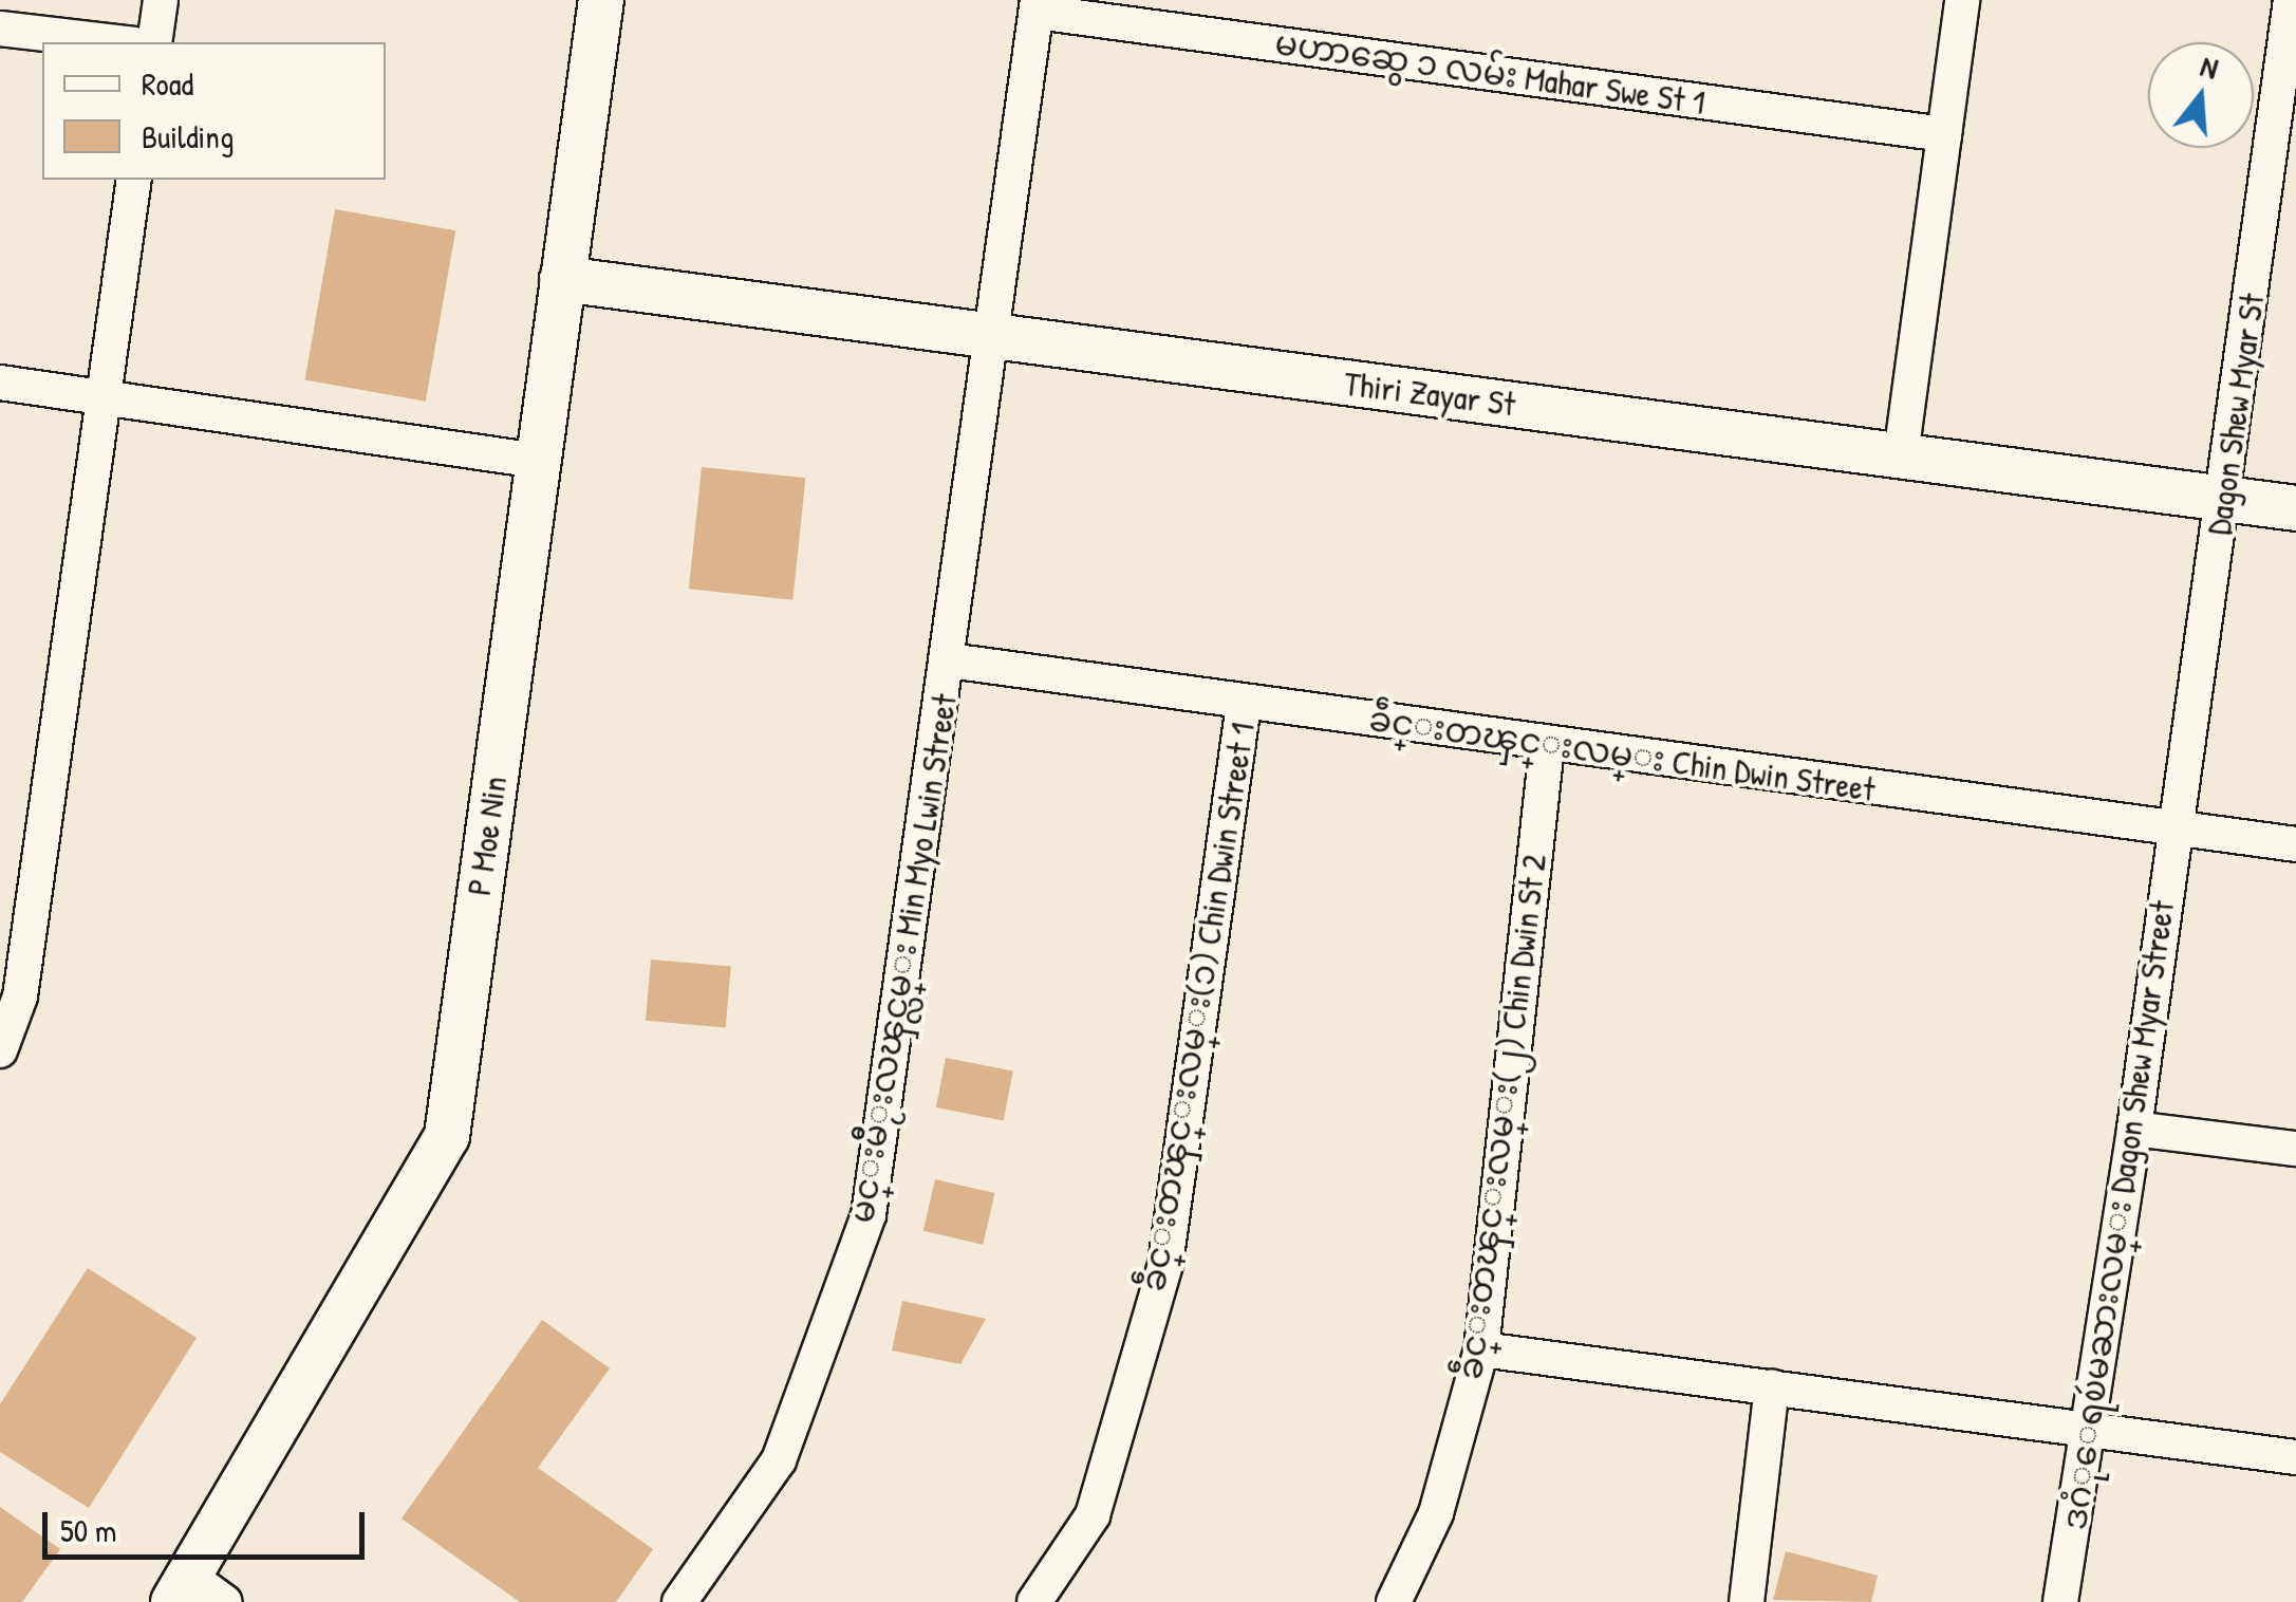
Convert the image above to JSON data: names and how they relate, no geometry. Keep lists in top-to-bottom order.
{
  "streets": {
    "street": [
      "မဟာဆွေ ၁ လမ်း Mahar Swe St 1",
      "Thiri Zayar St",
      "Dagon Shew Myar St",
      "ခဵင္းတၾင္းလမ္း Chin Dwin Street",
      "P Moe Nin",
      "မင္းမဵိႂးလၾင္လမ္း Min Myo Lwin Street",
      "ခဵင္းတၾင္းလမ္း(၁) Chin Dwin Street 1",
      "ခဵင္းတၾင္းလမ္း(၂) Chin Dwin St 2",
      "ဒဂံုေရၿဴမႀားလမ္း Dagon Shew Myar Street"
    ]
  },
  "crossings": [
    ["မဟာဆွေ ၁ လမ်း Mahar Swe St 1", "မင္းမဵိႂးလၾင္လမ္း Min Myo Lwin Street"],
    ["Thiri Zayar St", "Dagon Shew Myar St"],
    ["Thiri Zayar St", "P Moe Nin"],
    ["Thiri Zayar St", "မင္းမဵိႂးလၾင္လမ္း Min Myo Lwin Street"],
    ["Dagon Shew Myar St", "ခဵင္းတၾင္းလမ္း Chin Dwin Street"],
    ["Dagon Shew Myar St", "ဒဂံုေရၿဴမႀားလမ္း Dagon Shew Myar Street"],
    ["ခဵင္းတၾင္းလမ္း Chin Dwin Street", "မင္းမဵိႂးလၾင္လမ္း Min Myo Lwin Street"],
    ["ခဵင္းတၾင္းလမ္း Chin Dwin Street", "ခဵင္းတၾင္းလမ္း(၁) Chin Dwin Street 1"],
    ["ခဵင္းတၾင္းလမ္း Chin Dwin Street", "ခဵင္းတၾင္းလမ္း(၂) Chin Dwin St 2"],
    ["ခဵင္းတၾင္းလမ္း Chin Dwin Street", "ဒဂံုေရၿဴမႀားလမ္း Dagon Shew Myar Street"]
  ],
  "legend": ["Road", "Building"],
  "scale_bar": "50 m",
  "north": "top"
}
